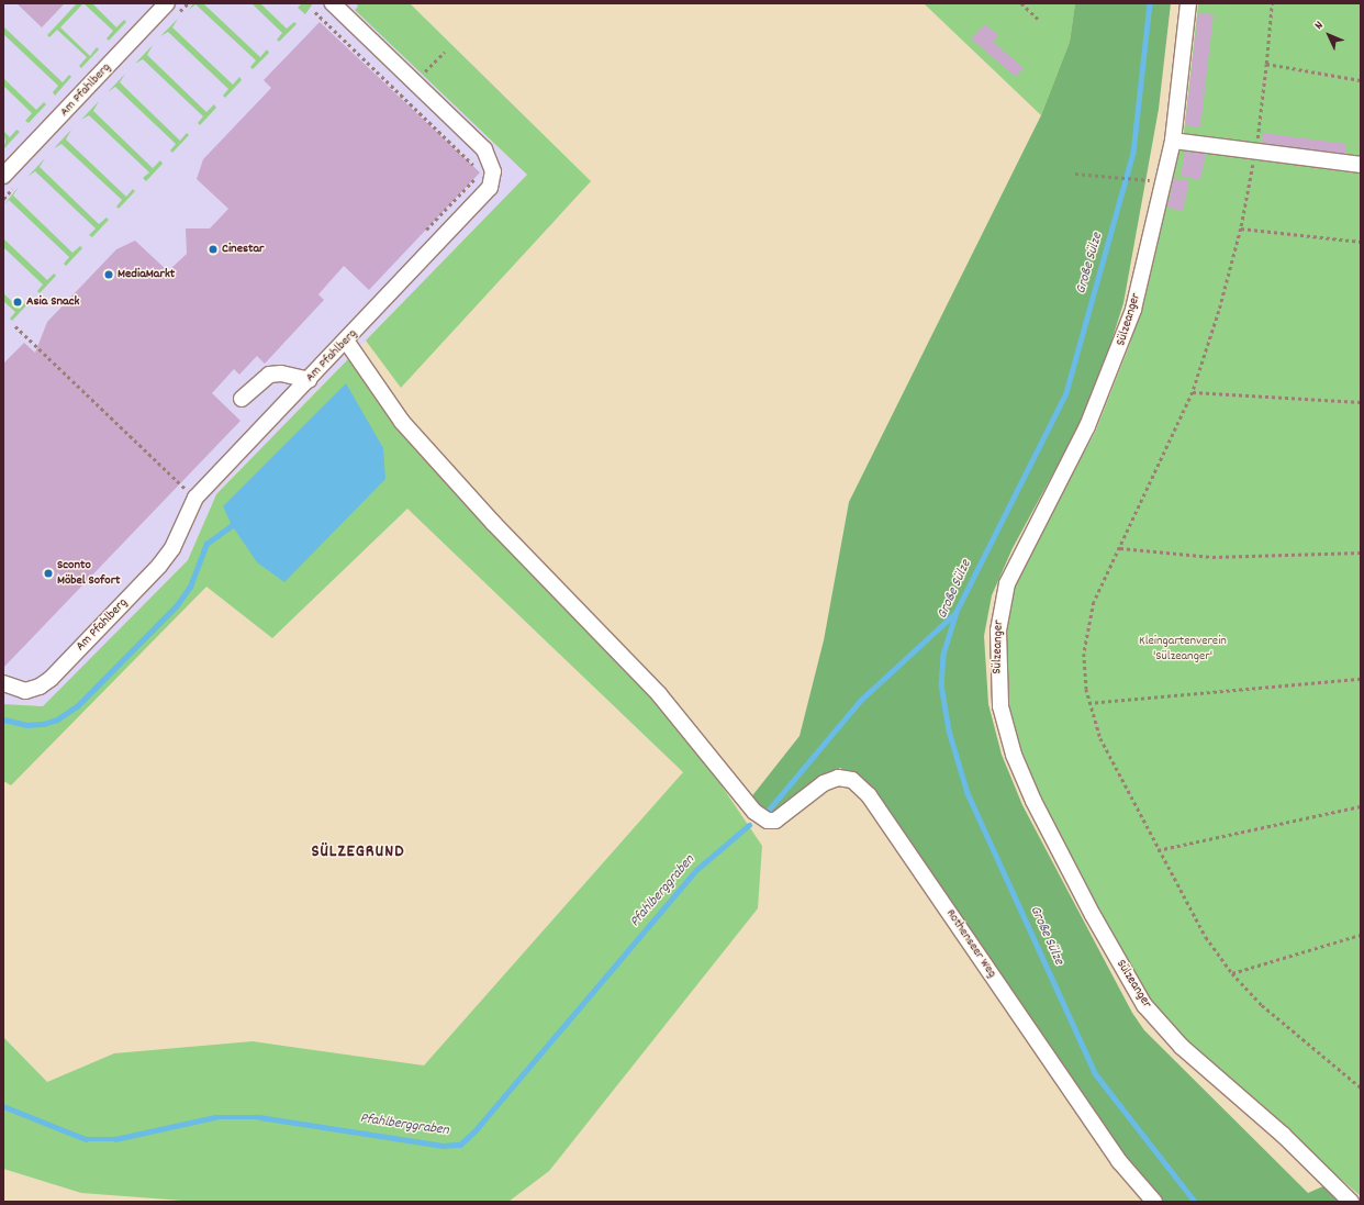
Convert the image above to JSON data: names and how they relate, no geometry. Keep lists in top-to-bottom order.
{
  "streets": {
    "street": ["Am Pfahlberg", "Sülzeanger", "Rothenseer Weg"]
  },
  "crossings": [
    ["Am Pfahlberg", "Rothenseer Weg"]
  ],
  "districts": ["SÜLZEGRUND"],
  "water": ["Große Sülze", "Pfahlberggraben"],
  "parks": ["Kleingartenverein 'Sülzeanger'"],
  "places": [
    "Cinestar",
    "MediaMarkt",
    "Asia Snack",
    "Sconto Möbel Sofort"
  ],
  "north": "top left"
}
